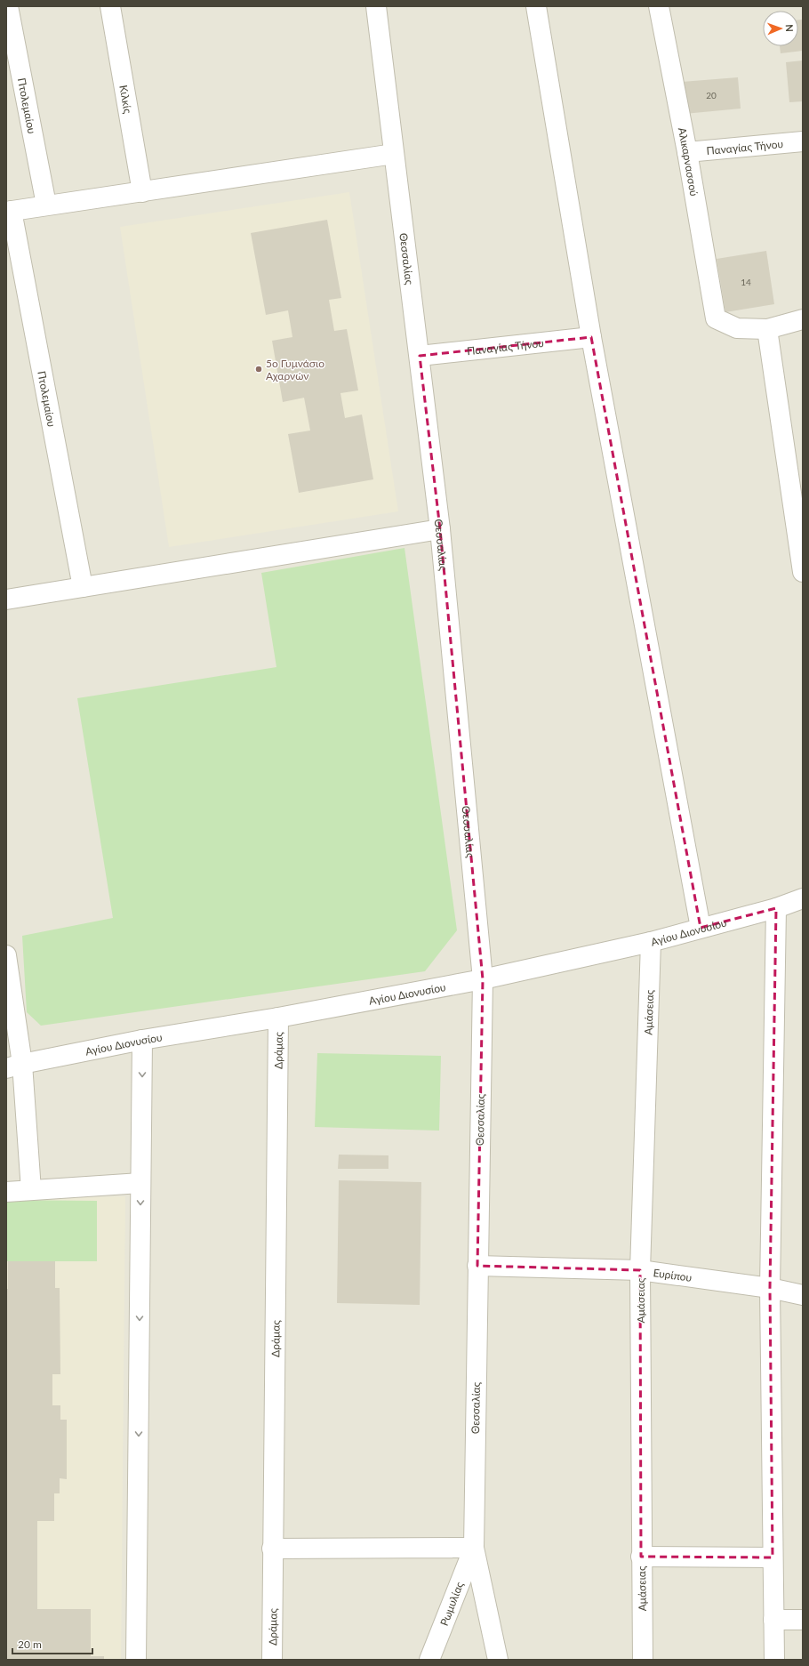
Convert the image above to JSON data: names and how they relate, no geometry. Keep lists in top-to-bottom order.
{
  "streets": {
    "street": [
      "Κιλκίς",
      "Πτολεμαίου",
      "Παναγίας Τήνου",
      "Αλικαρνασσού",
      "Θεσσαλίας",
      "Αγίου Διονυσίου",
      "Αμάσειας",
      "Δράμας",
      "Ευρίπου",
      "Ρωμυλίας"
    ]
  },
  "crossings": [
    ["Παναγίας Τήνου", "Αλικαρνασσού"],
    ["Παναγίας Τήνου", "Θεσσαλίας"],
    ["Θεσσαλίας", "Αγίου Διονυσίου"],
    ["Θεσσαλίας", "Ευρίπου"],
    ["Θεσσαλίας", "Ρωμυλίας"],
    ["Αγίου Διονυσίου", "Αμάσειας"],
    ["Αγίου Διονυσίου", "Δράμας"],
    ["Αμάσειας", "Ευρίπου"]
  ],
  "places": ["5ο Γυμνάσιο Αχαρνών"],
  "house_numbers": ["20", "14"],
  "scale_bar": "20 m",
  "north": "right"
}
